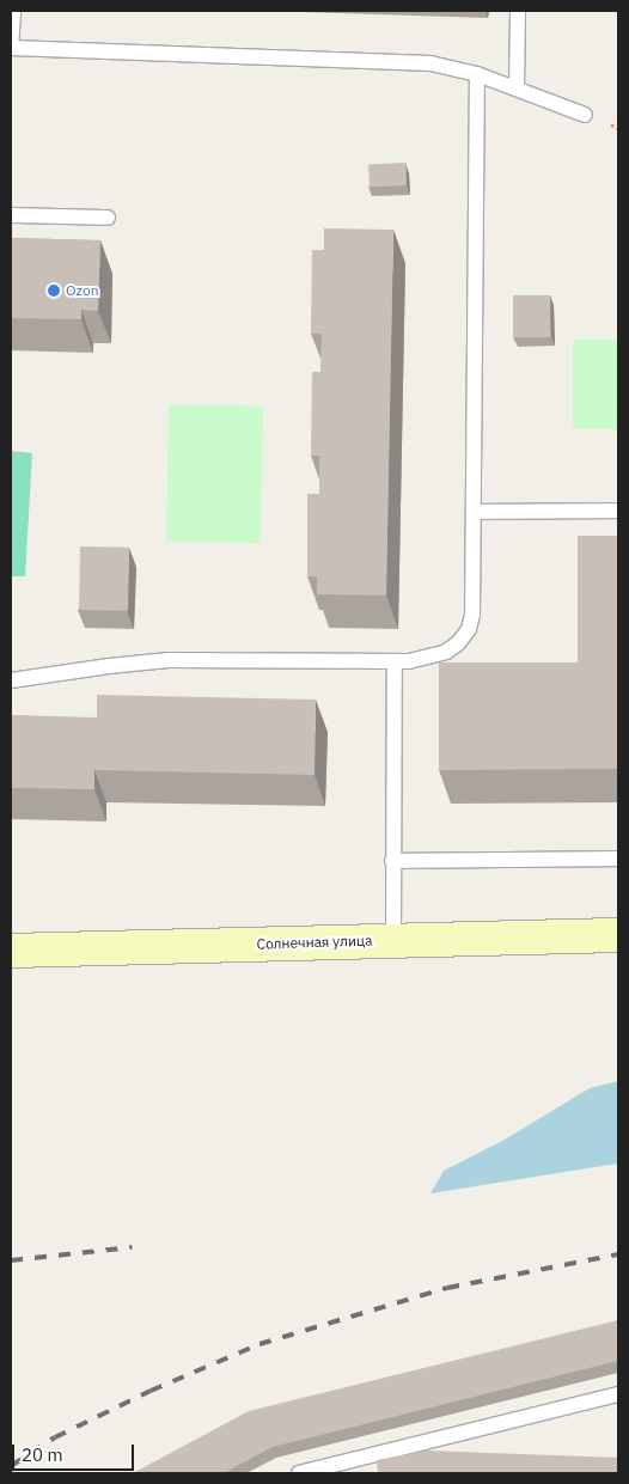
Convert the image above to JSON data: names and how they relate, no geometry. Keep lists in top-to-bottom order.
{
  "streets": {
    "street": ["Солнечная улица"]
  },
  "places": ["Ozon"],
  "scale_bar": "20 m"
}
